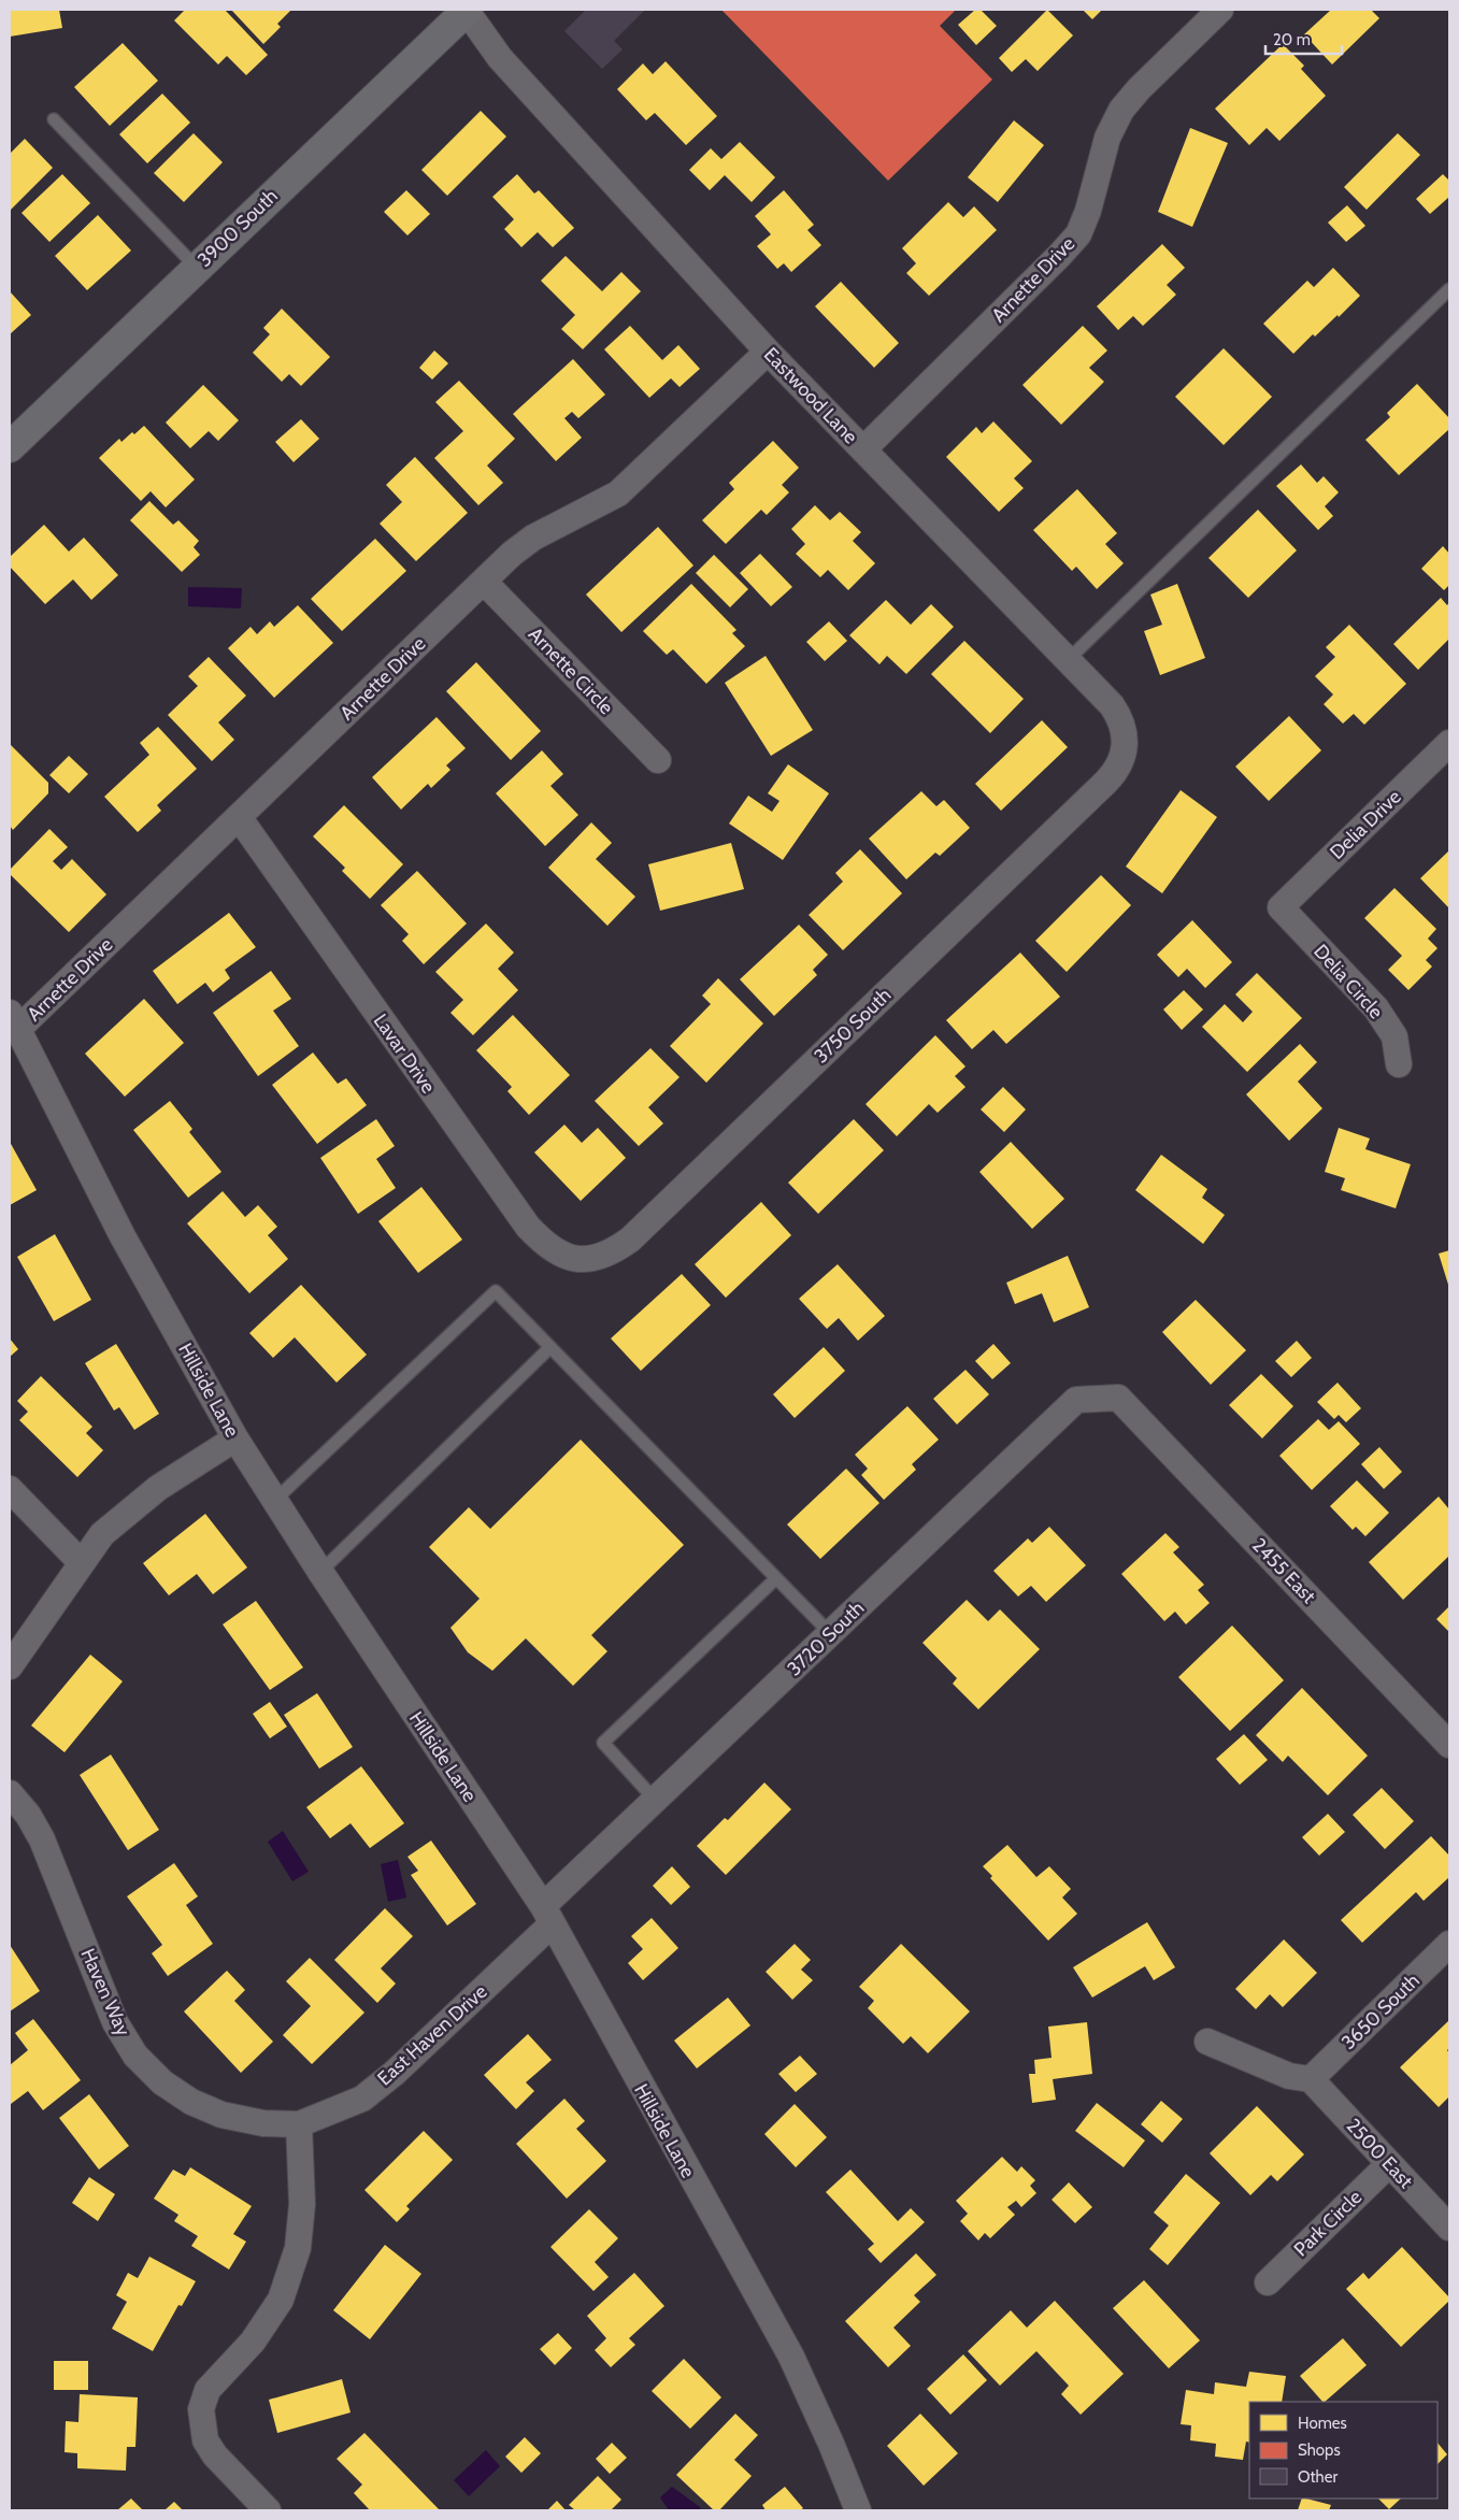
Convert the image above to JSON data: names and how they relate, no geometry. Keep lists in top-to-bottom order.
{
  "streets": {
    "main road": ["3900 South"],
    "street": [
      "Arnette Drive",
      "Eastwood Lane",
      "Arnette Circle",
      "Delia Drive",
      "Delia Circle",
      "3750 South",
      "Lavar Drive",
      "Hillside Lane",
      "2455 East",
      "3720 South",
      "Haven Way",
      "3650 South",
      "East Haven Drive",
      "2500 East",
      "Park Circle"
    ]
  },
  "crossings": [
    ["3900 South", "Eastwood Lane"],
    ["Arnette Drive", "Eastwood Lane"],
    ["Arnette Drive", "Arnette Circle"],
    ["Arnette Drive", "Lavar Drive"],
    ["Arnette Drive", "Hillside Lane"],
    ["Eastwood Lane", "3750 South"],
    ["Delia Drive", "Delia Circle"],
    ["3750 South", "Lavar Drive"],
    ["Hillside Lane", "3720 South"],
    ["Hillside Lane", "East Haven Drive"],
    ["2455 East", "3720 South"],
    ["3720 South", "East Haven Drive"],
    ["Haven Way", "East Haven Drive"],
    ["3650 South", "2500 East"],
    ["2500 East", "Park Circle"]
  ],
  "legend": ["Homes", "Shops", "Other"],
  "scale_bar": "20 m"
}
